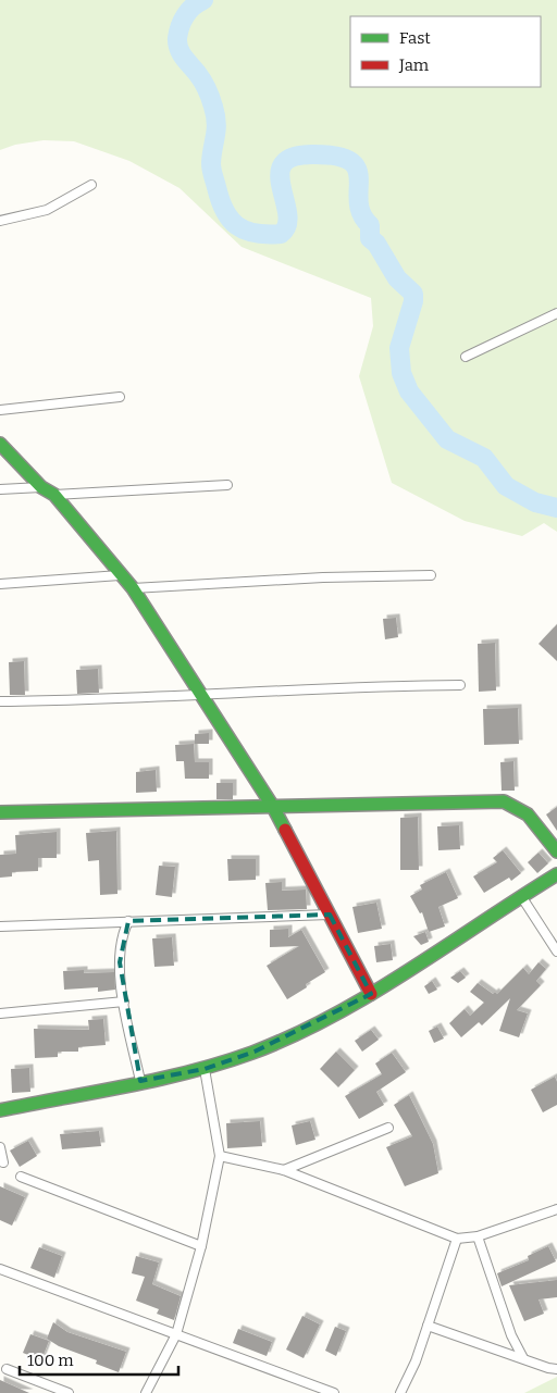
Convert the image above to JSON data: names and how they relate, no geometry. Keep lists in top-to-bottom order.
{
  "legend": ["Fast", "Jam"],
  "scale_bar": "100 m"
}
